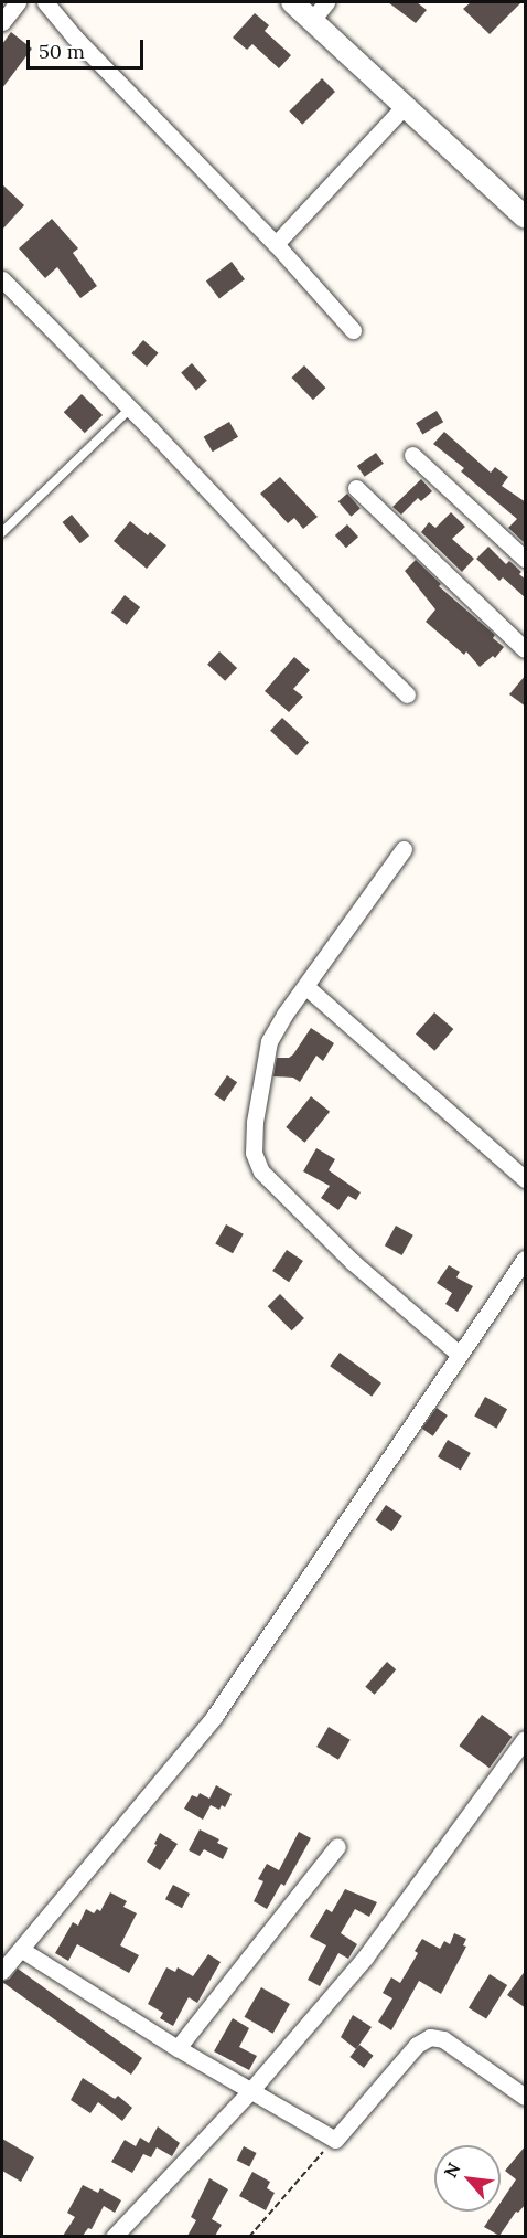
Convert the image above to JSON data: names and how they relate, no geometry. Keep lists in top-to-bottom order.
{
  "scale_bar": "50 m",
  "north": "top left"
}
